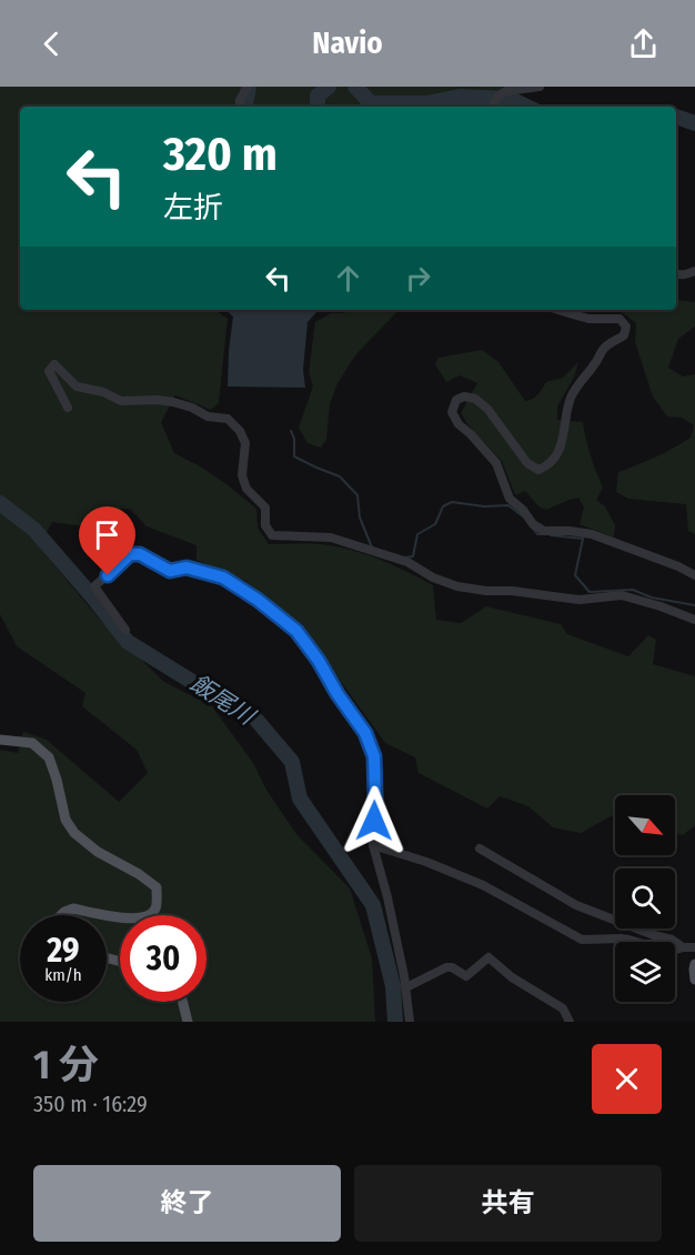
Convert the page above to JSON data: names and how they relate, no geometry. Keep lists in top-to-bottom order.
{
  "water": ["飯尾川"],
  "north": "bottom right",
  "page": {
    "header": "Navio",
    "turn": ["320 m", "左折"],
    "speed": "29 km/h",
    "limit": "30",
    "heading": ["1 分", "350 m · 16:29"],
    "buttons": ["終了", "共有"]
  }
}
